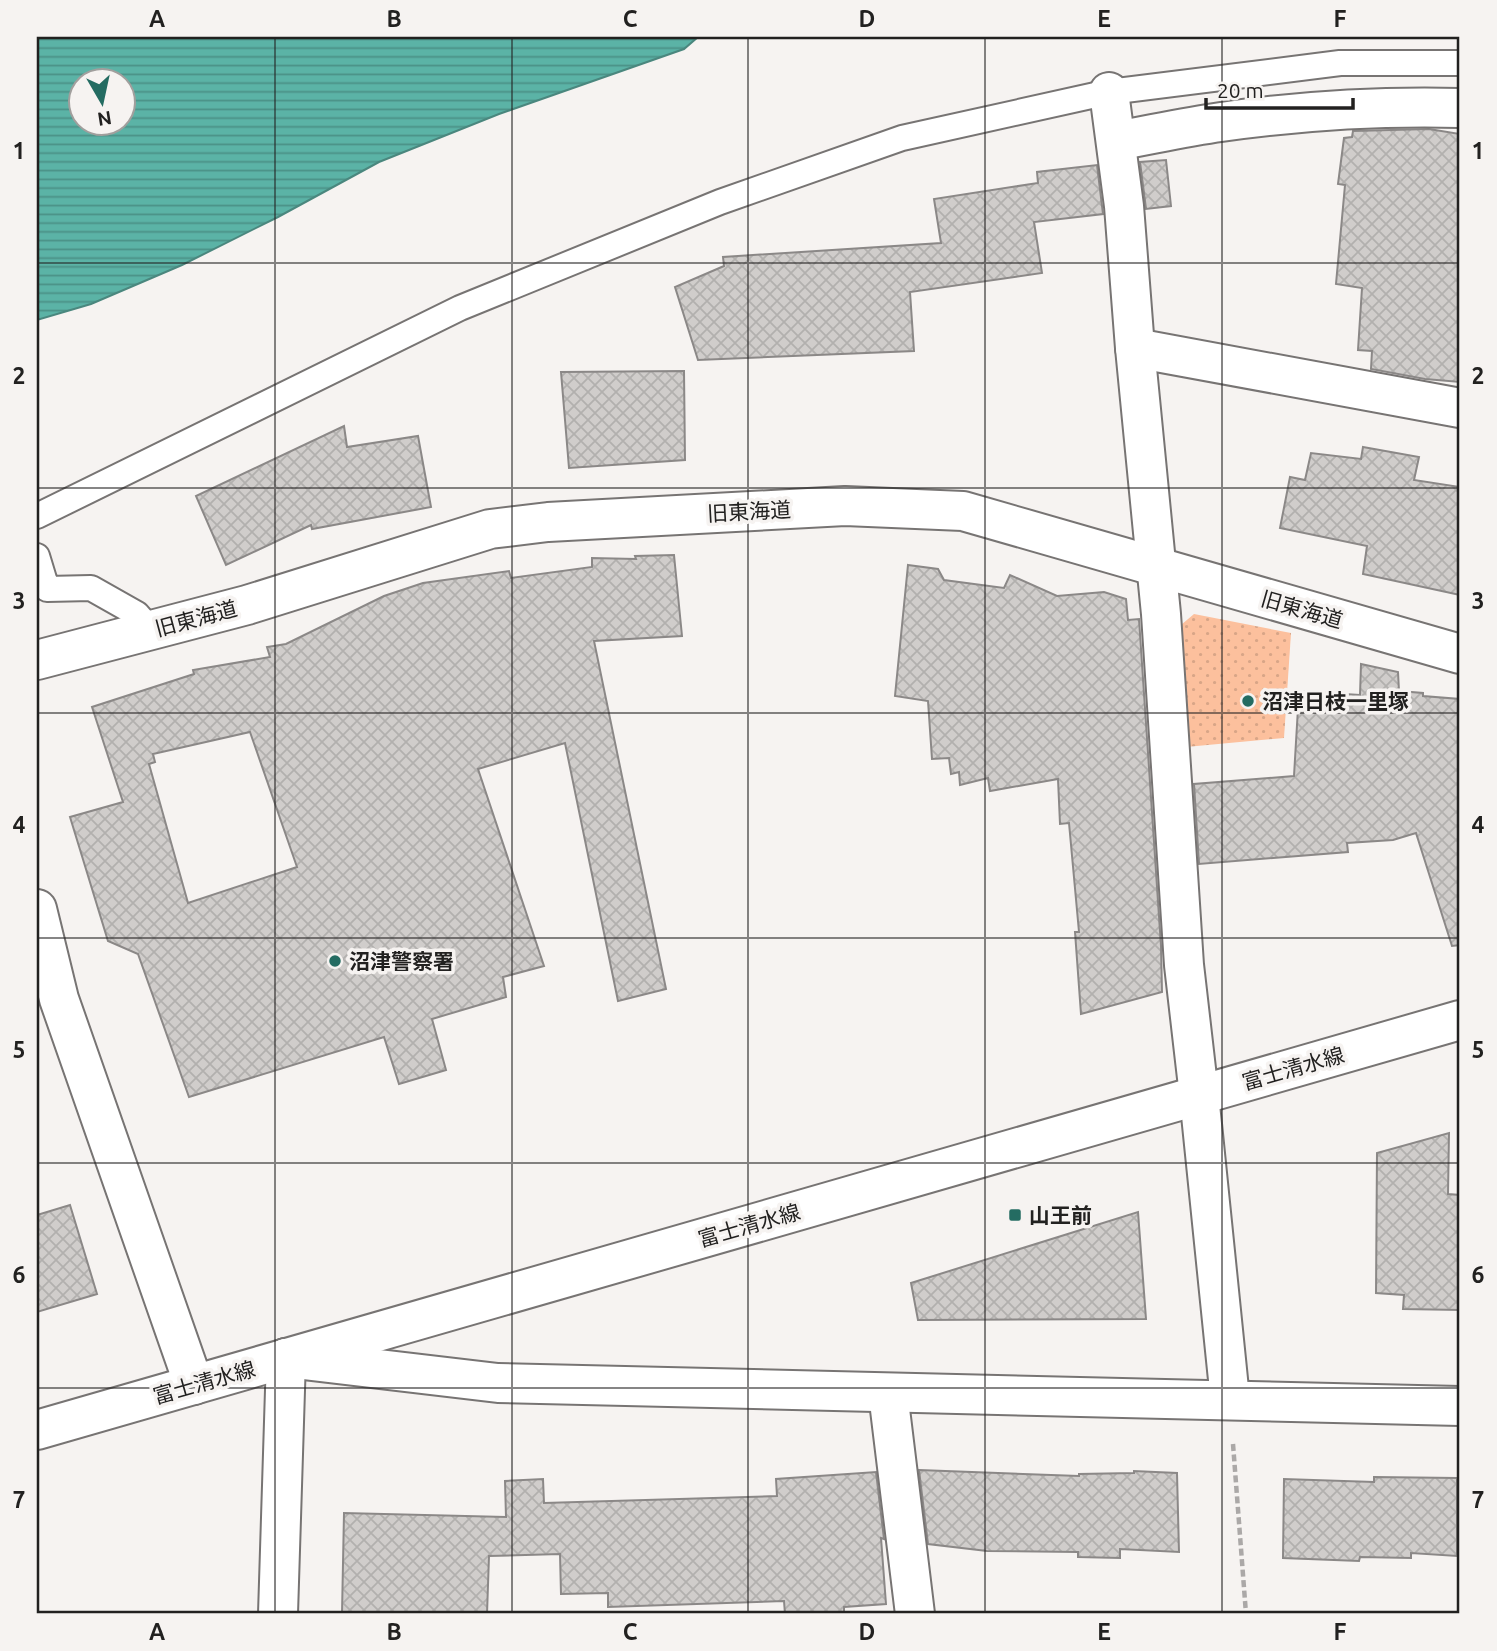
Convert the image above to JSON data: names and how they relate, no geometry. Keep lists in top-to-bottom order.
{
  "streets": {
    "street": ["旧東海道", "富士清水線"]
  },
  "places": {
    "other": ["沼津日枝一里塚", "沼津警察署"],
    "transit": ["山王前"]
  },
  "scale_bar": "20 m",
  "north": "bottom",
  "grid": {
    "columns": [
      "A",
      "B",
      "C",
      "D",
      "E",
      "F"
    ],
    "rows": [
      "1",
      "2",
      "3",
      "4",
      "5",
      "6",
      "7"
    ]
  }
}
